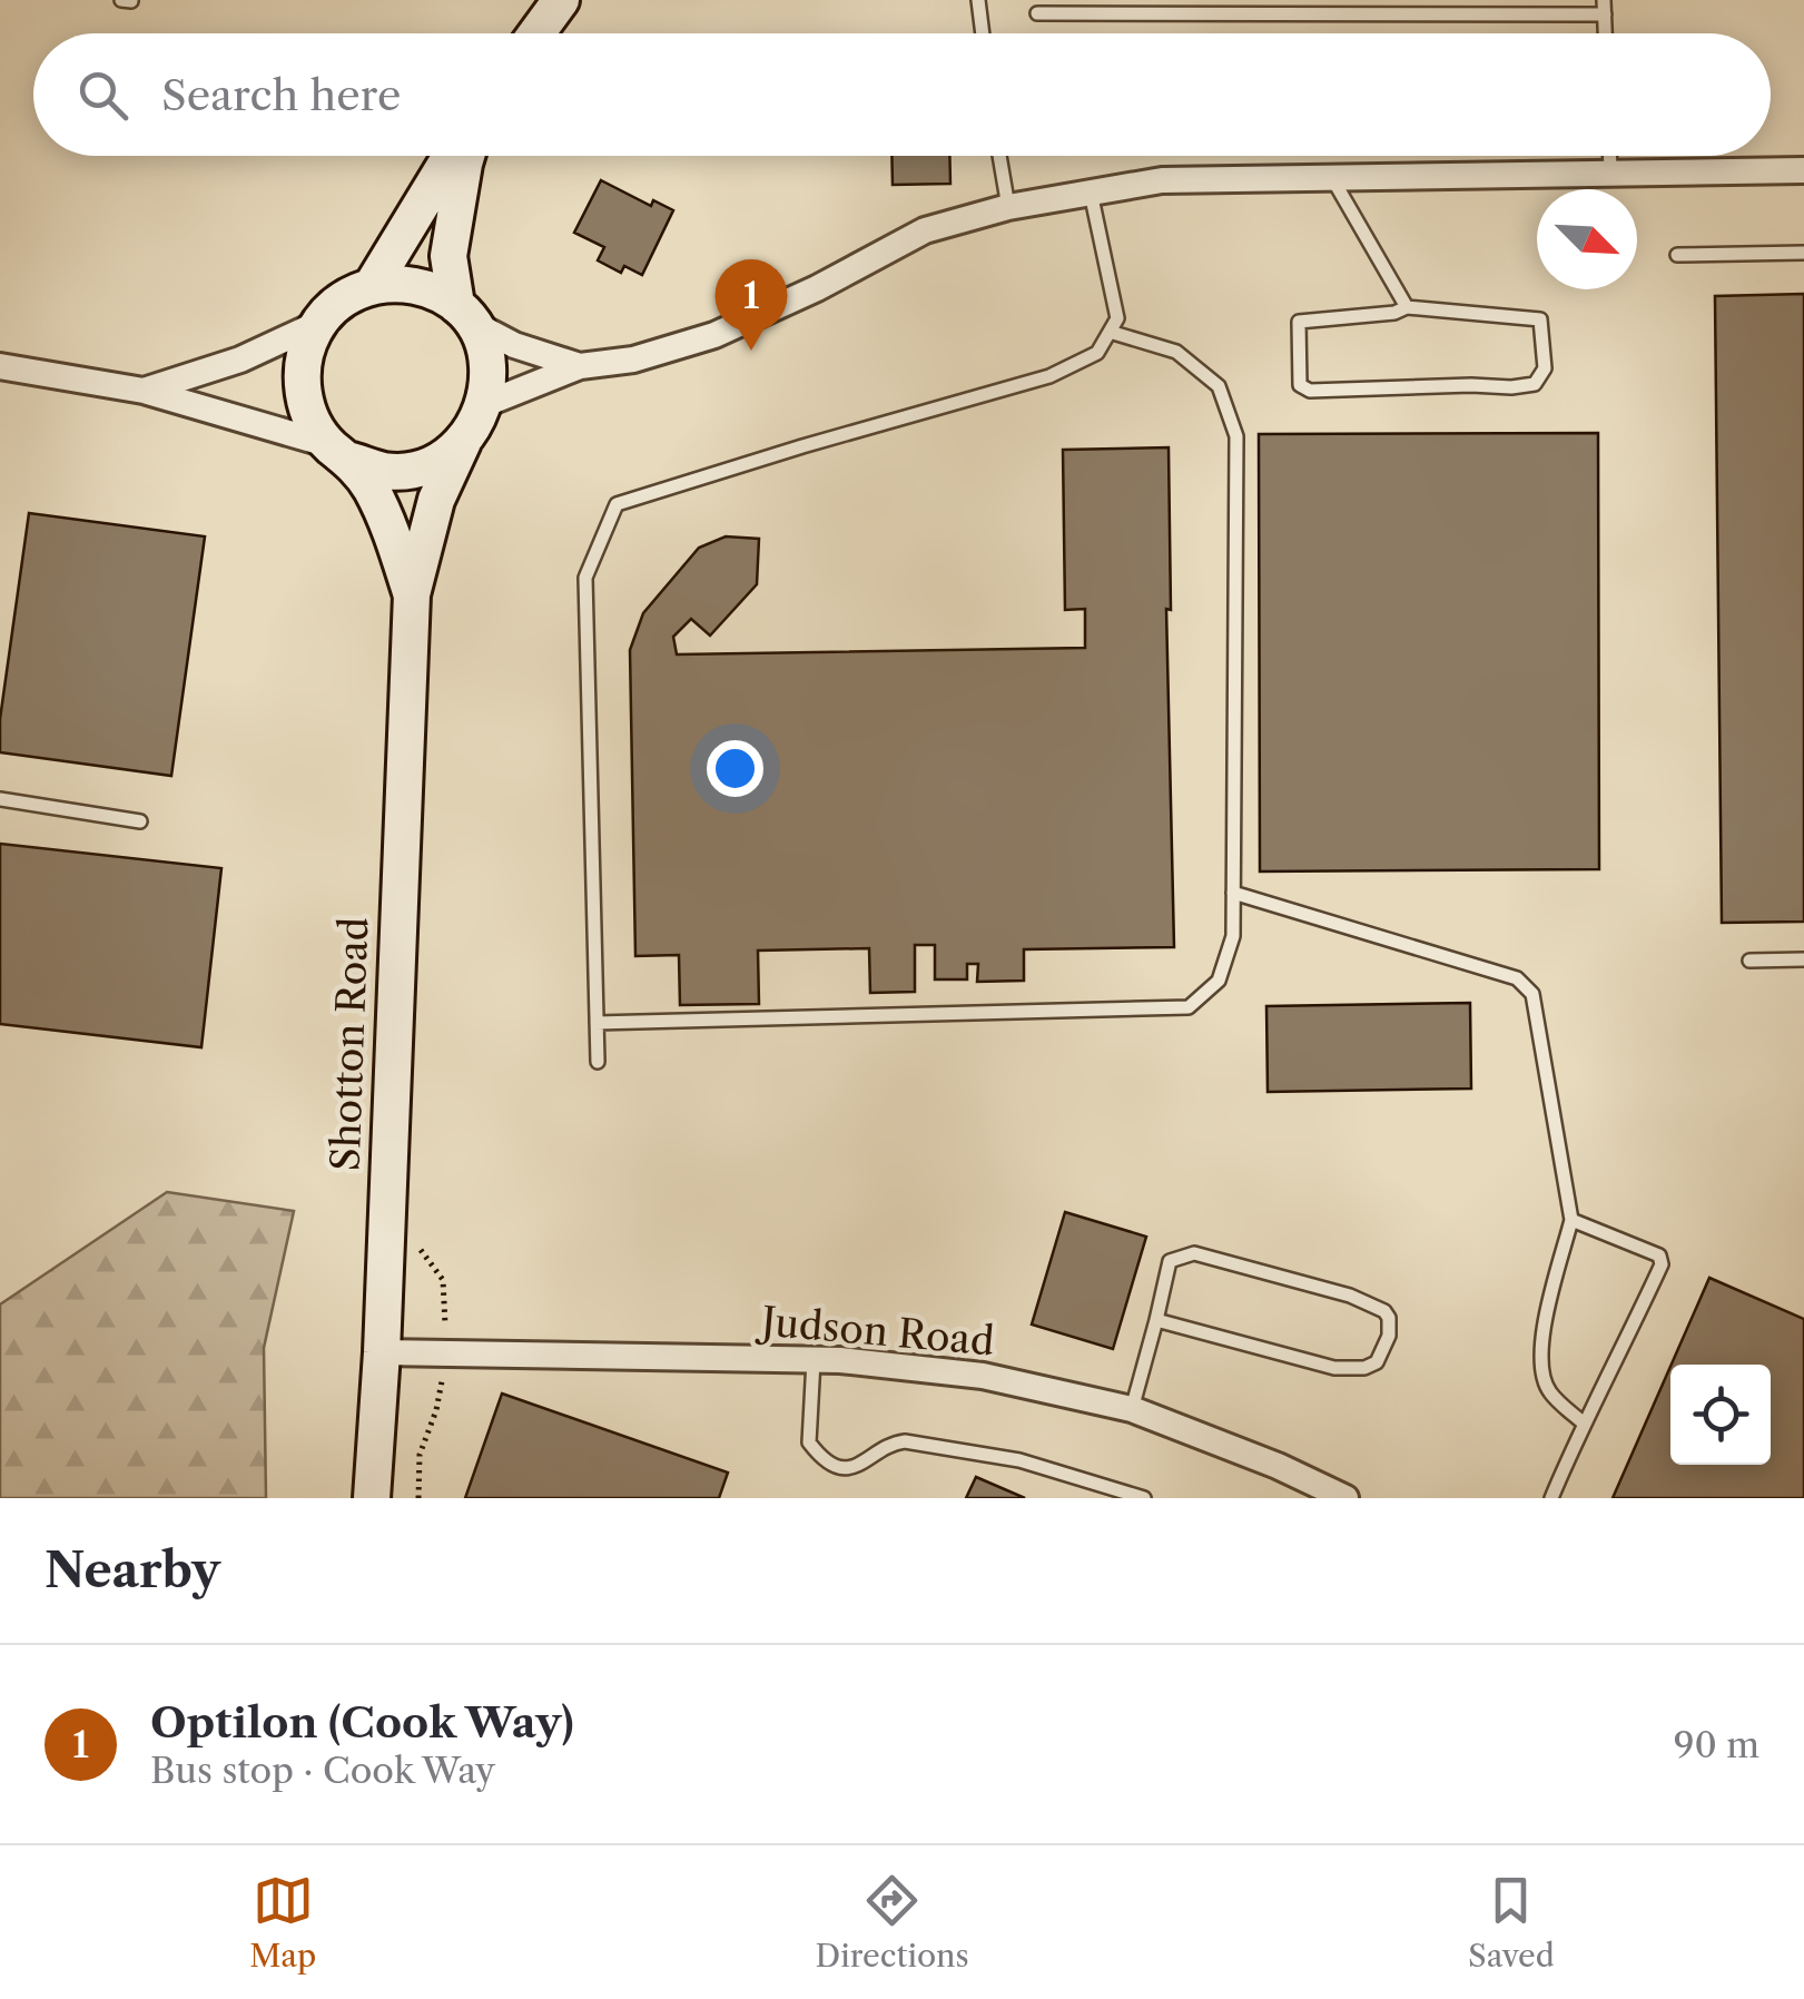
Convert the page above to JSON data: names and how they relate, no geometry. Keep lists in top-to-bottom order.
{
  "streets": {
    "street": ["Shotton Road", "Judson Road"]
  },
  "crossings": [
    ["Shotton Road", "Judson Road"]
  ],
  "north": "bottom right",
  "page": {
    "search": "Search here",
    "pins": "1",
    "heading": "Nearby",
    "list": [
      {
        "mark": "1",
        "name": "Optilon (Cook Way)",
        "note": "Bus stop · Cook Way",
        "value": "90 m"
      }
    ],
    "nav": ["Map", "Directions", "Saved"]
  }
}
